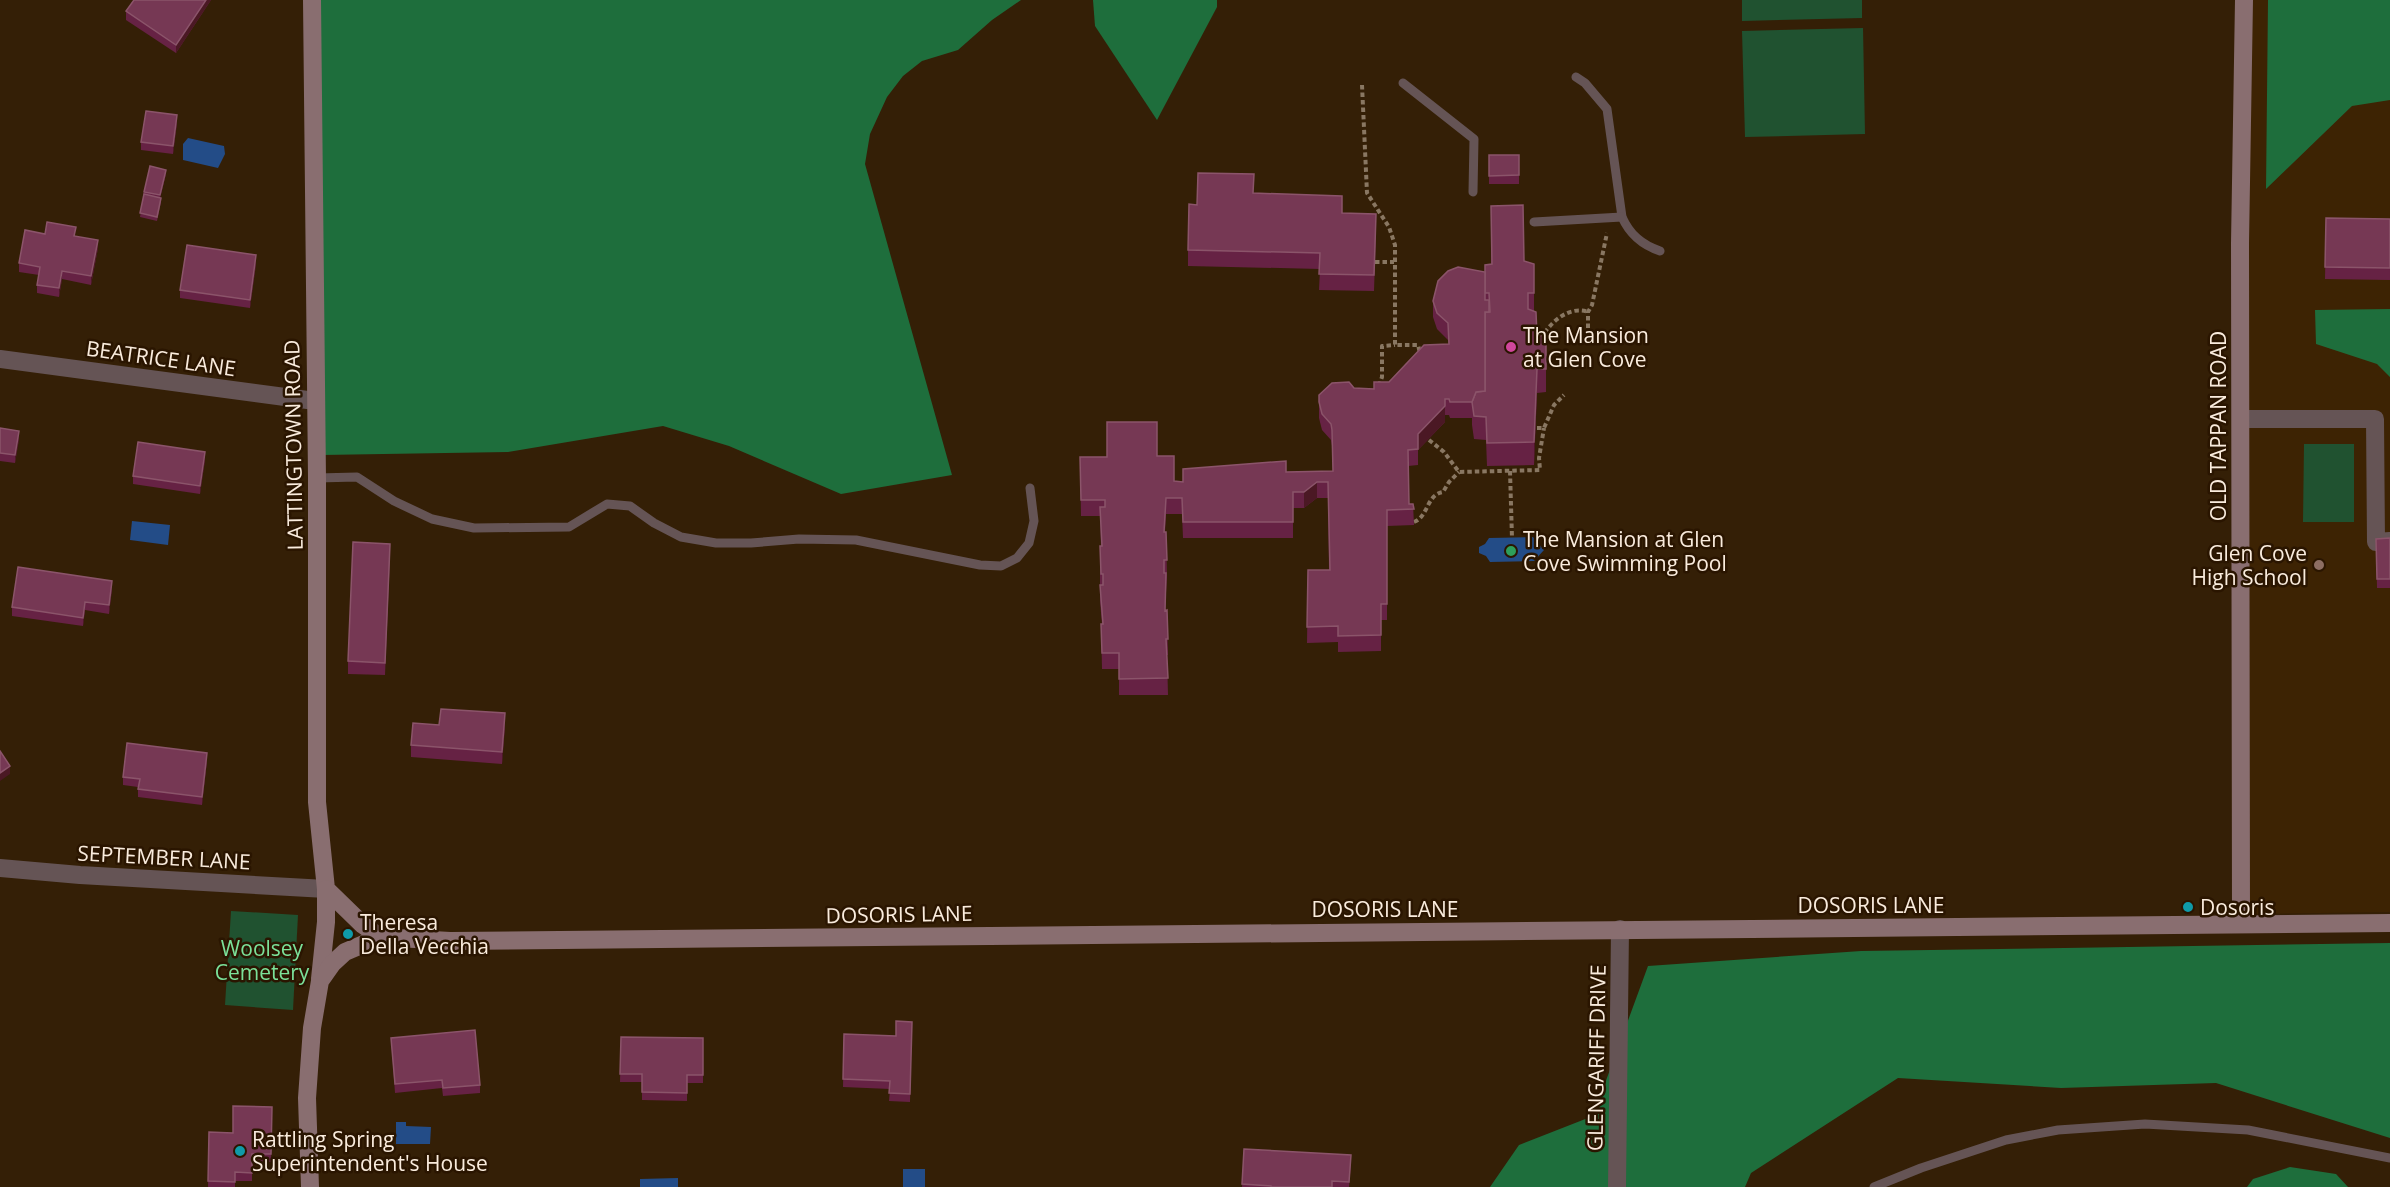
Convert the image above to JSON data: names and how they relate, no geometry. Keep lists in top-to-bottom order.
{
  "streets": {
    "street": [
      "BEATRICE LANE",
      "OLD TAPPAN ROAD",
      "LATTINGTOWN ROAD",
      "SEPTEMBER LANE",
      "DOSORIS LANE",
      "GLENGARIFF DRIVE"
    ]
  },
  "crossings": [
    ["BEATRICE LANE", "LATTINGTOWN ROAD"],
    ["OLD TAPPAN ROAD", "DOSORIS LANE"],
    ["LATTINGTOWN ROAD", "SEPTEMBER LANE"],
    ["LATTINGTOWN ROAD", "DOSORIS LANE"],
    ["DOSORIS LANE", "GLENGARIFF DRIVE"]
  ],
  "parks": ["Woolsey Cemetery"],
  "places": [
    "The Mansion at Glen Cove",
    "The Mansion at Glen Cove Swimming Pool",
    "Glen Cove High School",
    "Dosoris",
    "Theresa Della Vecchia",
    "Rattling Spring Superintendent's House"
  ]
}
